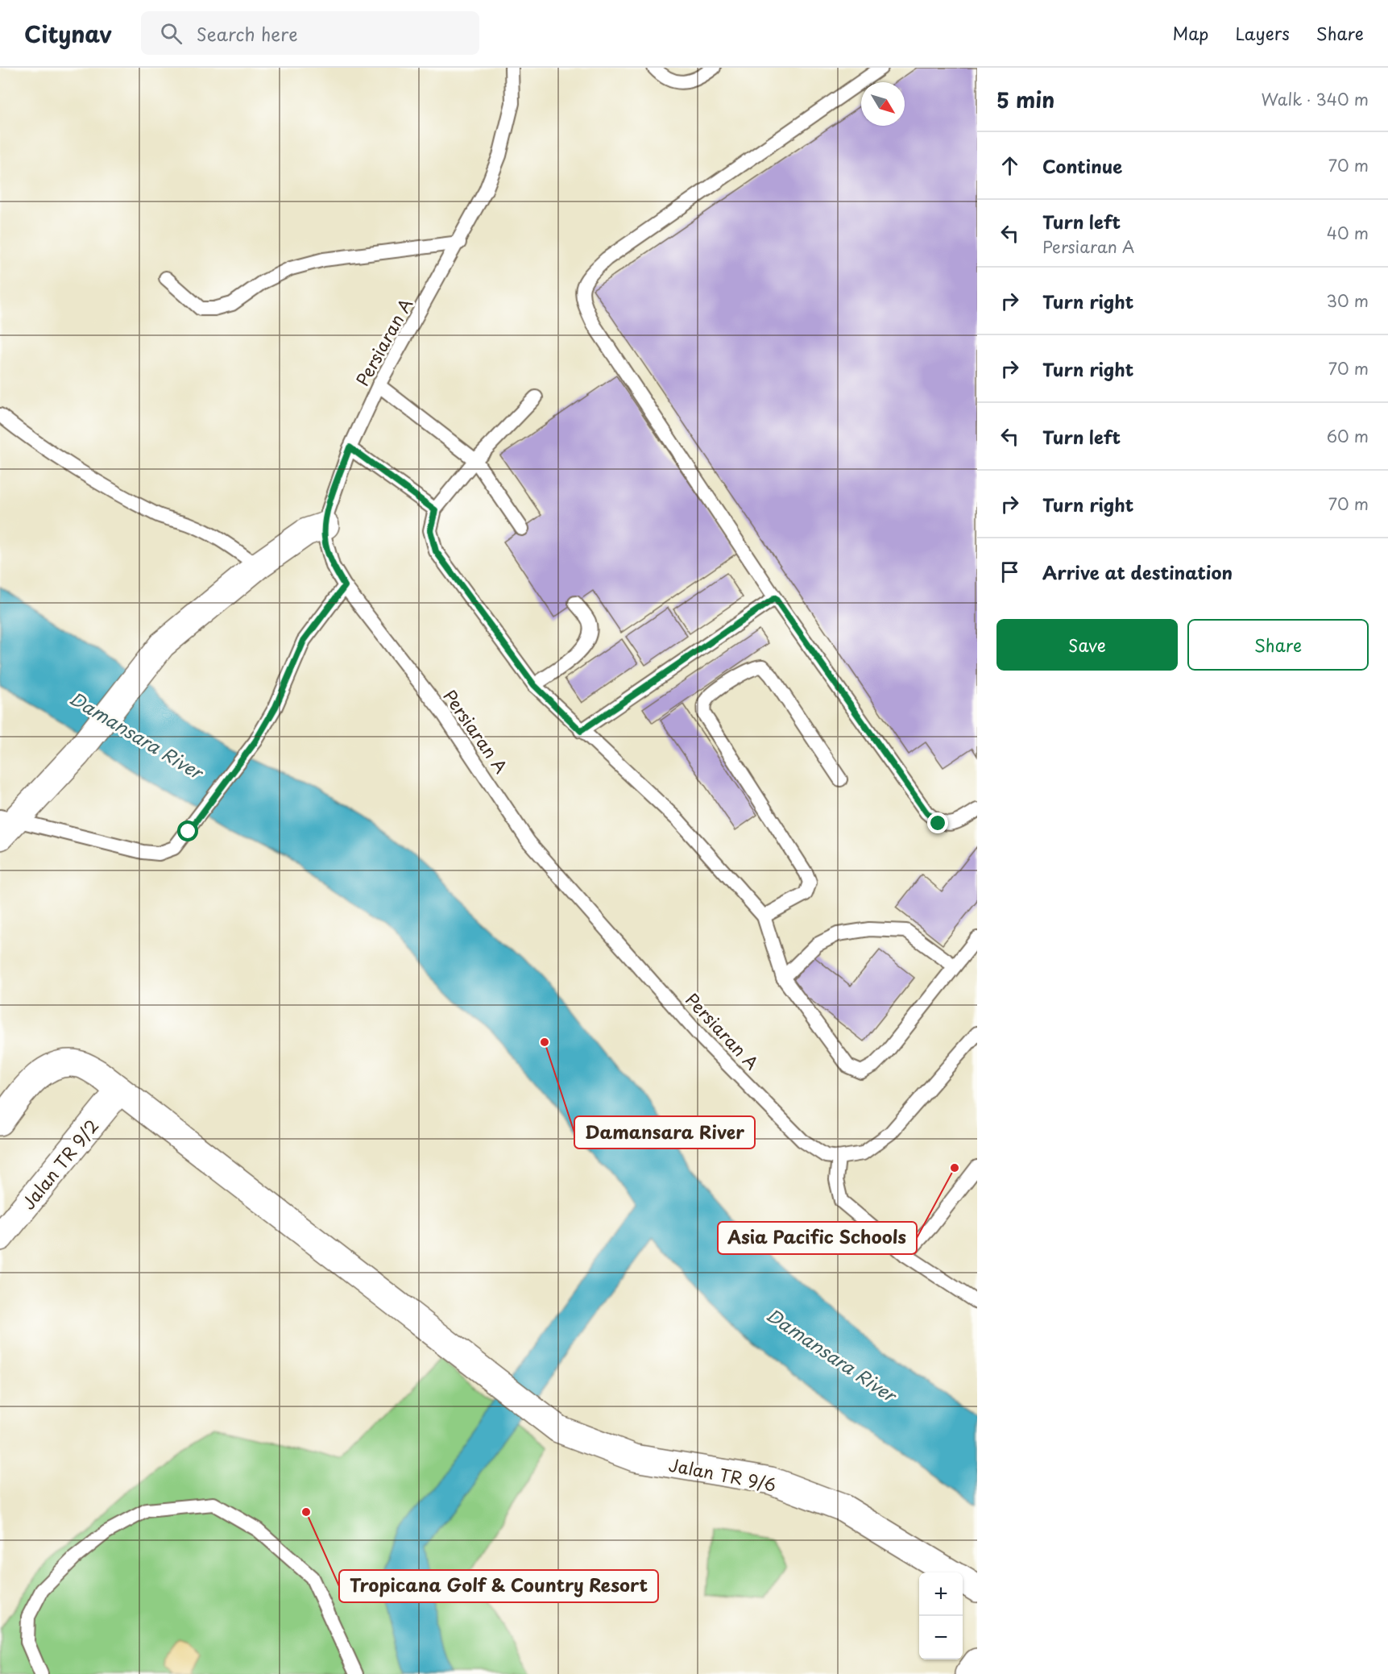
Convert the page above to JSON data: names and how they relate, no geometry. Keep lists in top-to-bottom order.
{
  "streets": {
    "street": ["Jalan TR 9/2", "Jalan TR 9/6"],
    "lane": ["Persiaran A"]
  },
  "crossings": [
    ["Jalan TR 9/2", "Jalan TR 9/6"]
  ],
  "water": ["Damansara River"],
  "places": ["Damansara River", "Asia Pacific Schools", "Tropicana Golf & Country Resort"],
  "north": "bottom right",
  "page": {
    "header": "Citynav",
    "search": "Search here",
    "nav": ["Map", "Layers", "Share"],
    "heading": ["5 min", "Walk · 340 m"],
    "list": [
      ["Continue", "70 m"],
      ["Turn left", "Persiaran A", "40 m"],
      ["Turn right", "30 m"],
      ["Turn right", "70 m"],
      ["Turn left", "60 m"],
      ["Turn right", "70 m"],
      "Arrive at destination"
    ],
    "buttons": ["Save", "Share"],
    "map_buttons": ["+", "−"]
  }
}
